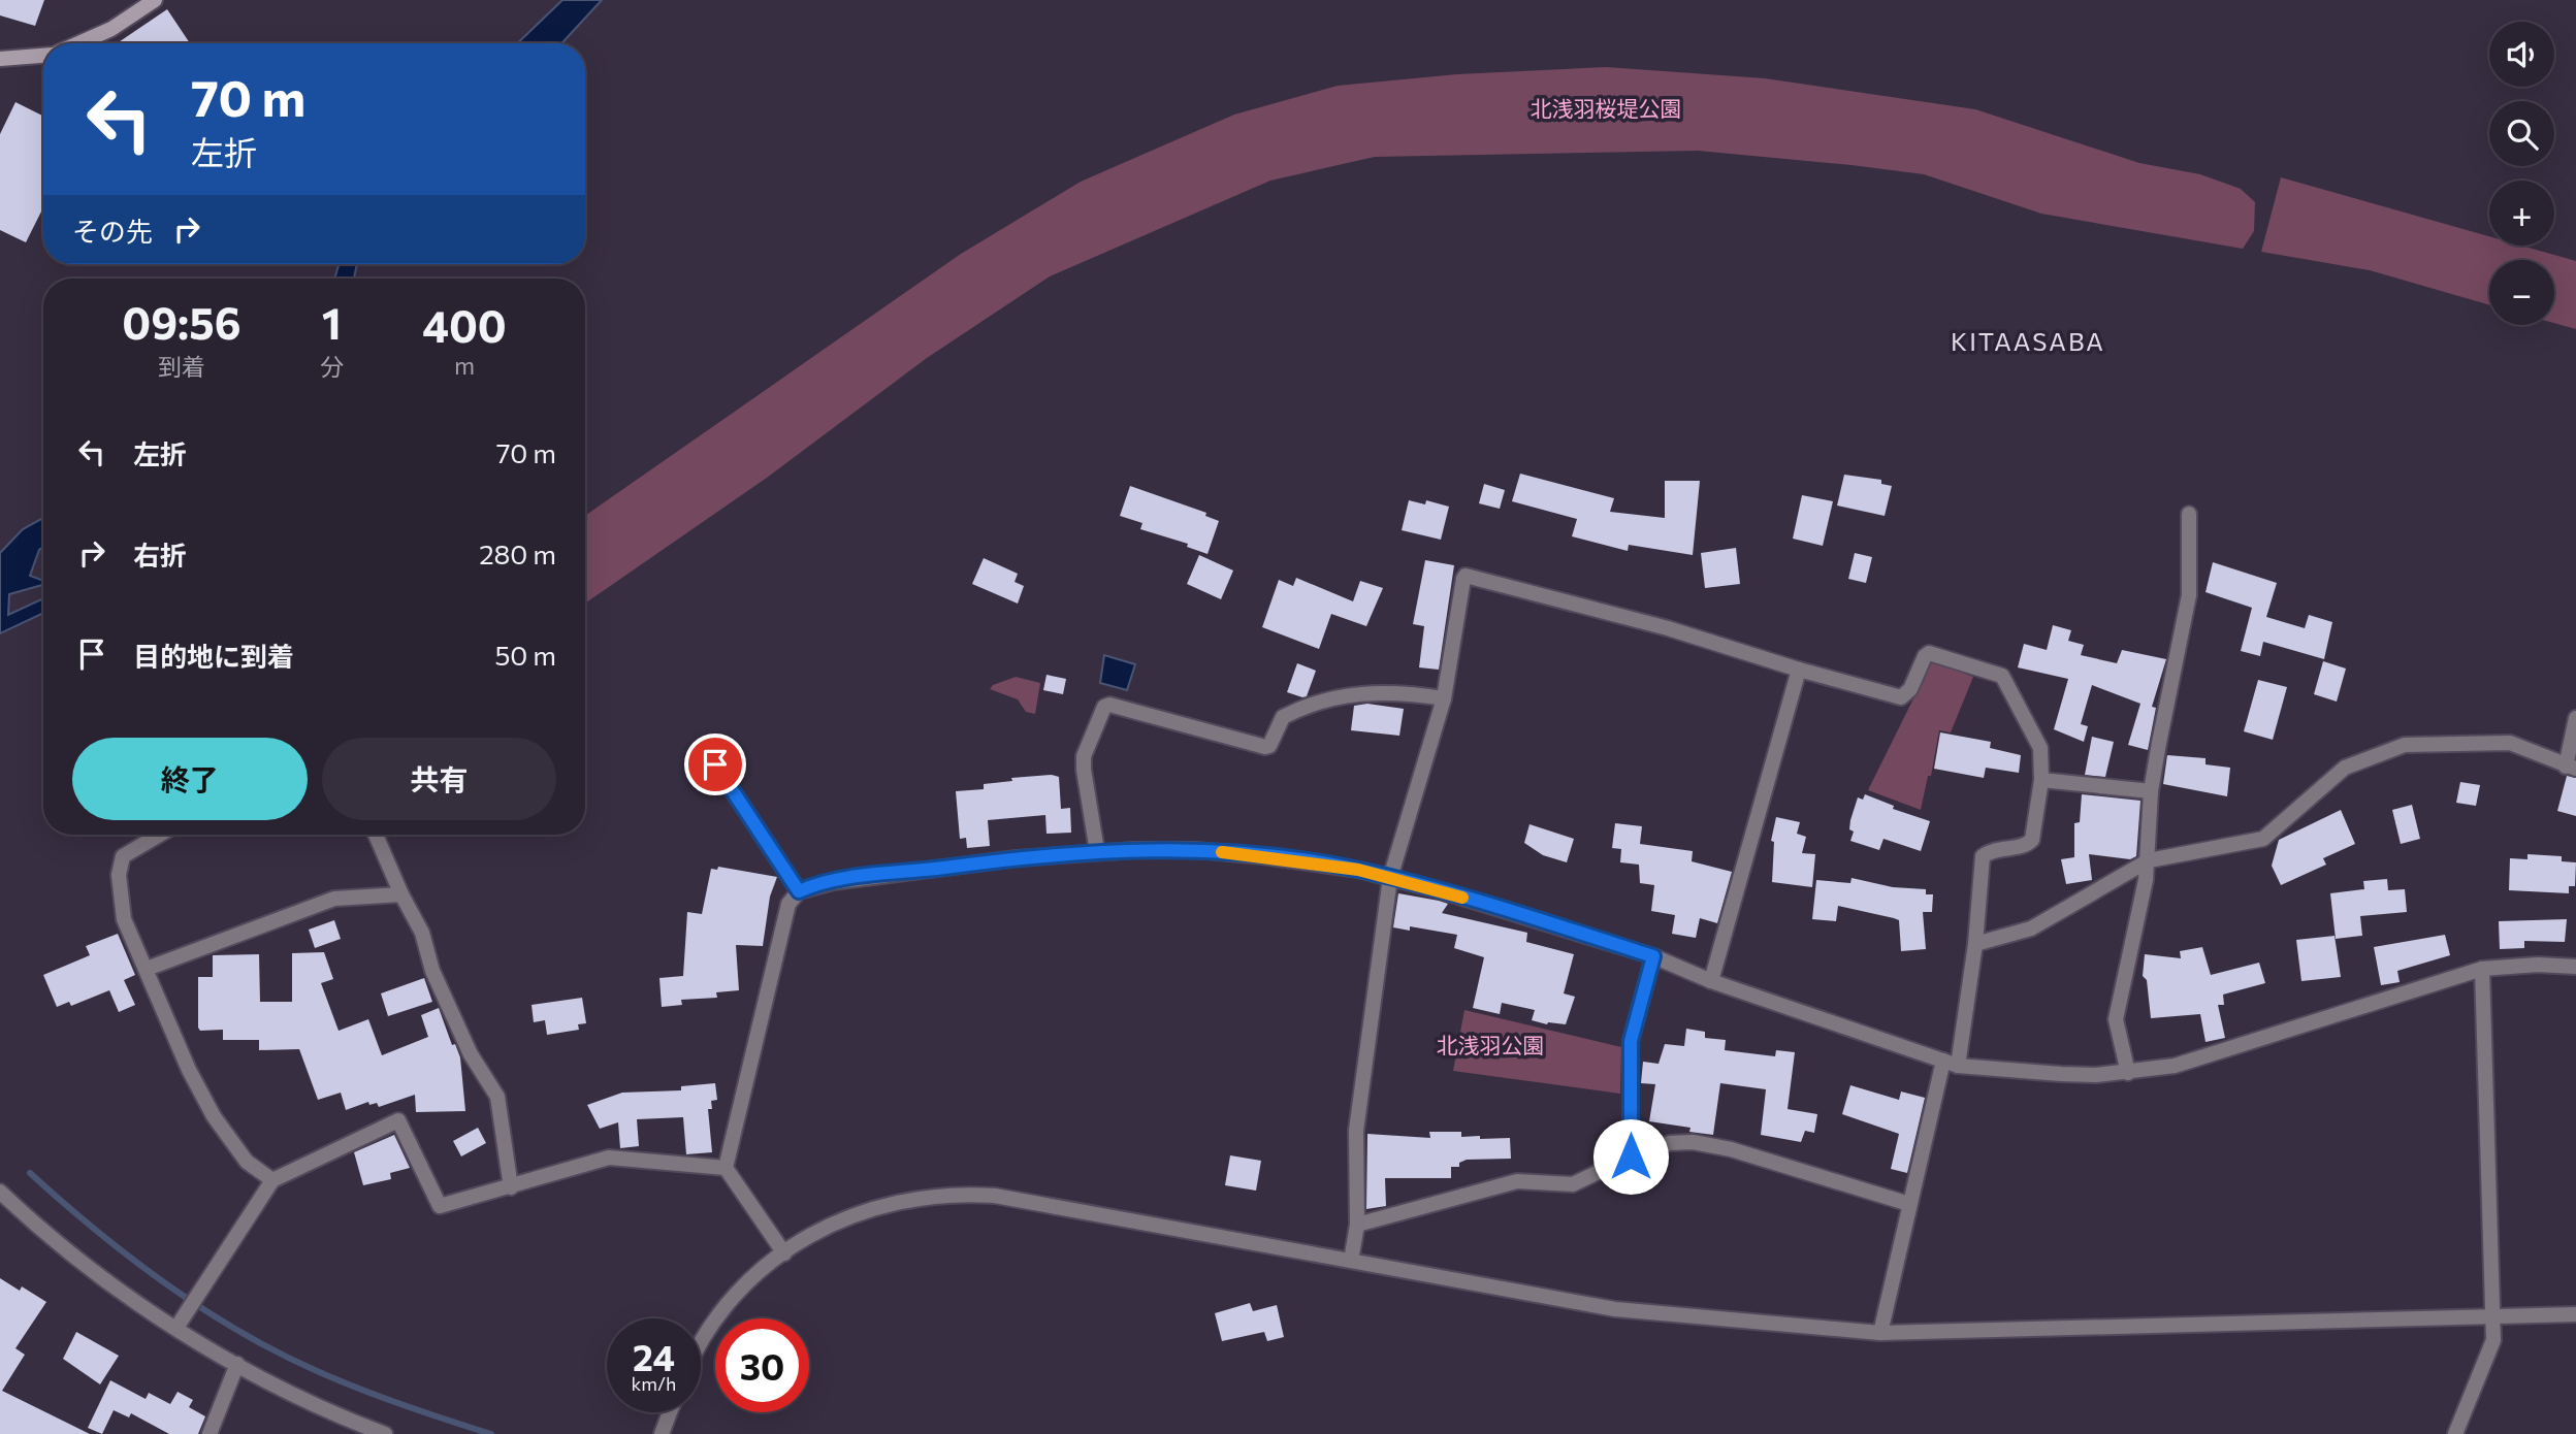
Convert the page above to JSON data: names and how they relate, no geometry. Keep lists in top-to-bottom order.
{
  "districts": ["KITAASABA"],
  "parks": ["北浅羽桜堤公園", "北浅羽公園"],
  "page": {
    "map_buttons": ["+", "−"],
    "turn": ["70 m", "左折"],
    "then": "その先",
    "eta": [
      "09:56",
      "到着",
      "1",
      "分",
      "400",
      "m"
    ],
    "list": [
      {
        "name": "左折",
        "value": "70 m"
      },
      {
        "name": "右折",
        "value": "280 m"
      },
      {
        "name": "目的地に到着",
        "value": "50 m"
      }
    ],
    "buttons": ["終了", "共有"],
    "speed": "24 km/h",
    "limit": "30"
  }
}
